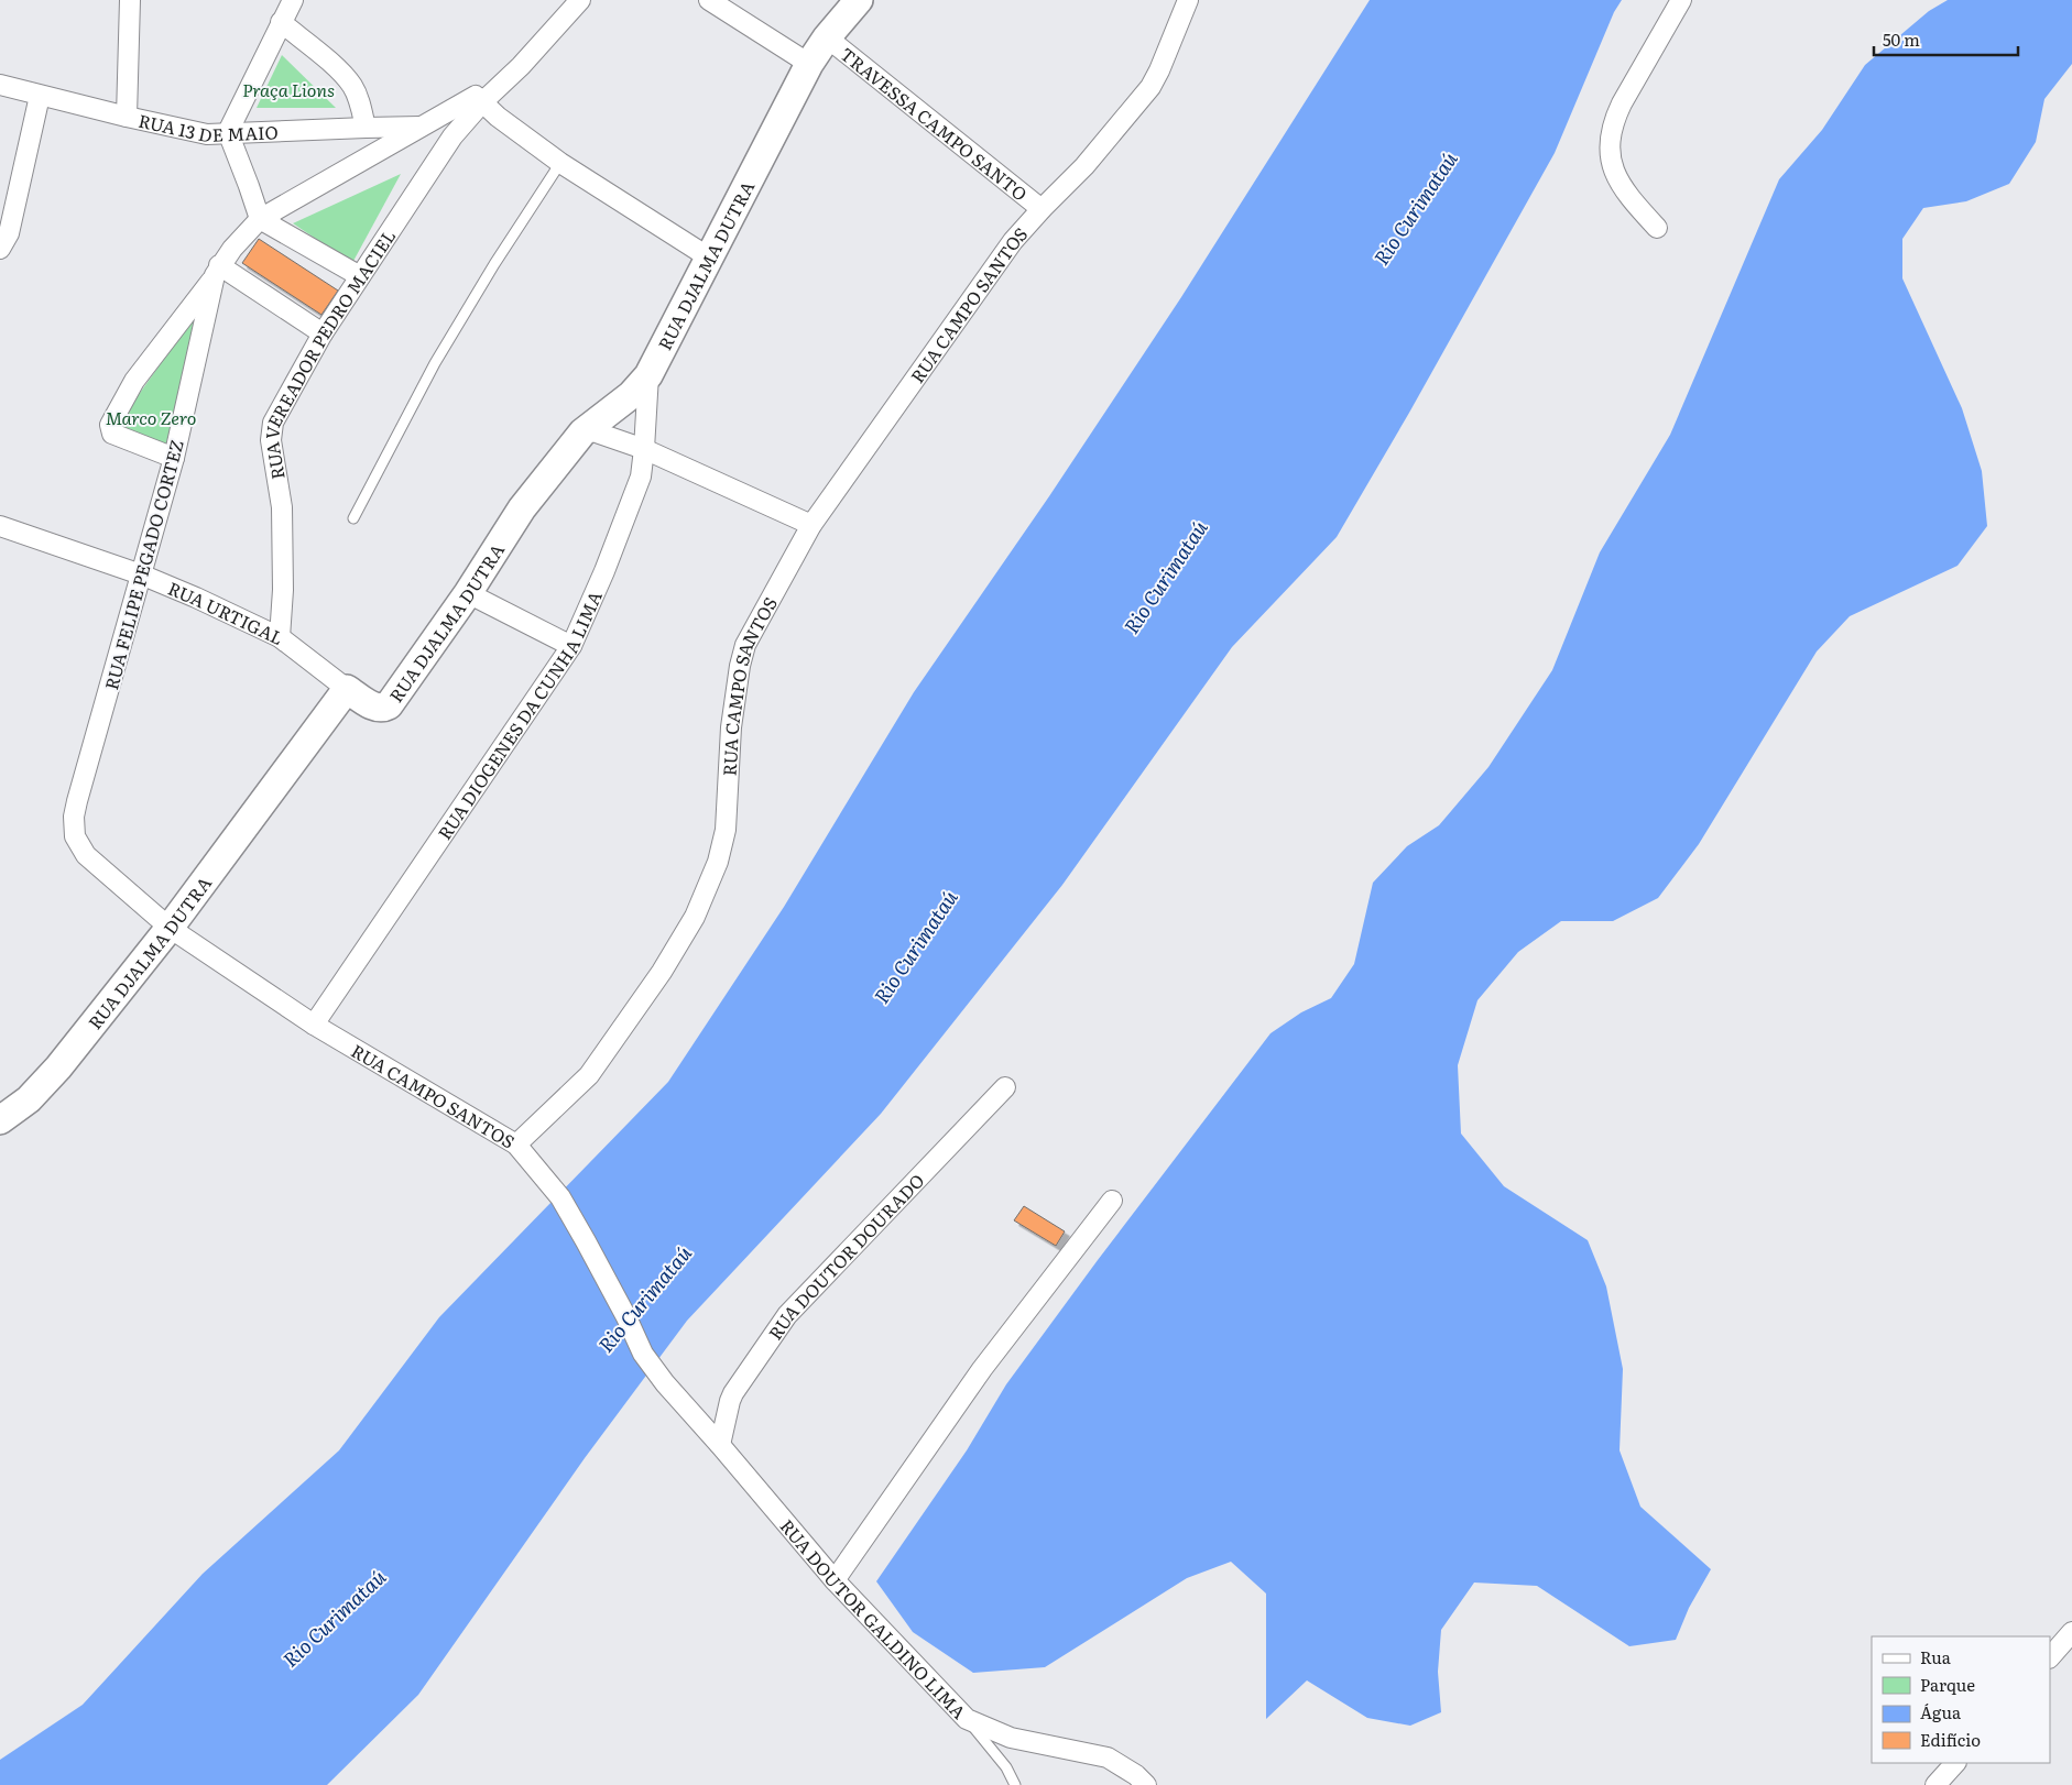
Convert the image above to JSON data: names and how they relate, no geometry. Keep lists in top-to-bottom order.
{
  "streets": {
    "main road": ["RUA DJALMA DUTRA"],
    "street": [
      "RUA 13 DE MAIO",
      "TRAVESSA CAMPO SANTO",
      "RUA CAMPO SANTOS",
      "RUA VEREADOR PEDRO MACIEL",
      "RUA FELIPE PEGADO CORTEZ",
      "RUA URTIGAL",
      "RUA DIOGENES DA CUNHA LIMA",
      "RUA DOUTOR DOURADO",
      "RUA DOUTOR GALDINO LIMA"
    ]
  },
  "crossings": [
    ["RUA 13 DE MAIO", "RUA FELIPE PEGADO CORTEZ"],
    ["TRAVESSA CAMPO SANTO", "RUA DJALMA DUTRA"],
    ["TRAVESSA CAMPO SANTO", "RUA CAMPO SANTOS"],
    ["RUA DJALMA DUTRA", "RUA CAMPO SANTOS"],
    ["RUA DJALMA DUTRA", "RUA URTIGAL"],
    ["RUA DJALMA DUTRA", "RUA DIOGENES DA CUNHA LIMA"],
    ["RUA CAMPO SANTOS", "RUA FELIPE PEGADO CORTEZ"],
    ["RUA CAMPO SANTOS", "RUA DIOGENES DA CUNHA LIMA"],
    ["RUA CAMPO SANTOS", "RUA DOUTOR GALDINO LIMA"],
    ["RUA VEREADOR PEDRO MACIEL", "RUA FELIPE PEGADO CORTEZ"],
    ["RUA VEREADOR PEDRO MACIEL", "RUA URTIGAL"],
    ["RUA FELIPE PEGADO CORTEZ", "RUA URTIGAL"],
    ["RUA DOUTOR DOURADO", "RUA DOUTOR GALDINO LIMA"]
  ],
  "water": ["Rio Curimataú"],
  "parks": ["Praça Lions", "Marco Zero"],
  "legend": [
    "Rua",
    "Parque",
    "Água",
    "Edifício"
  ],
  "scale_bar": "50 m"
}
